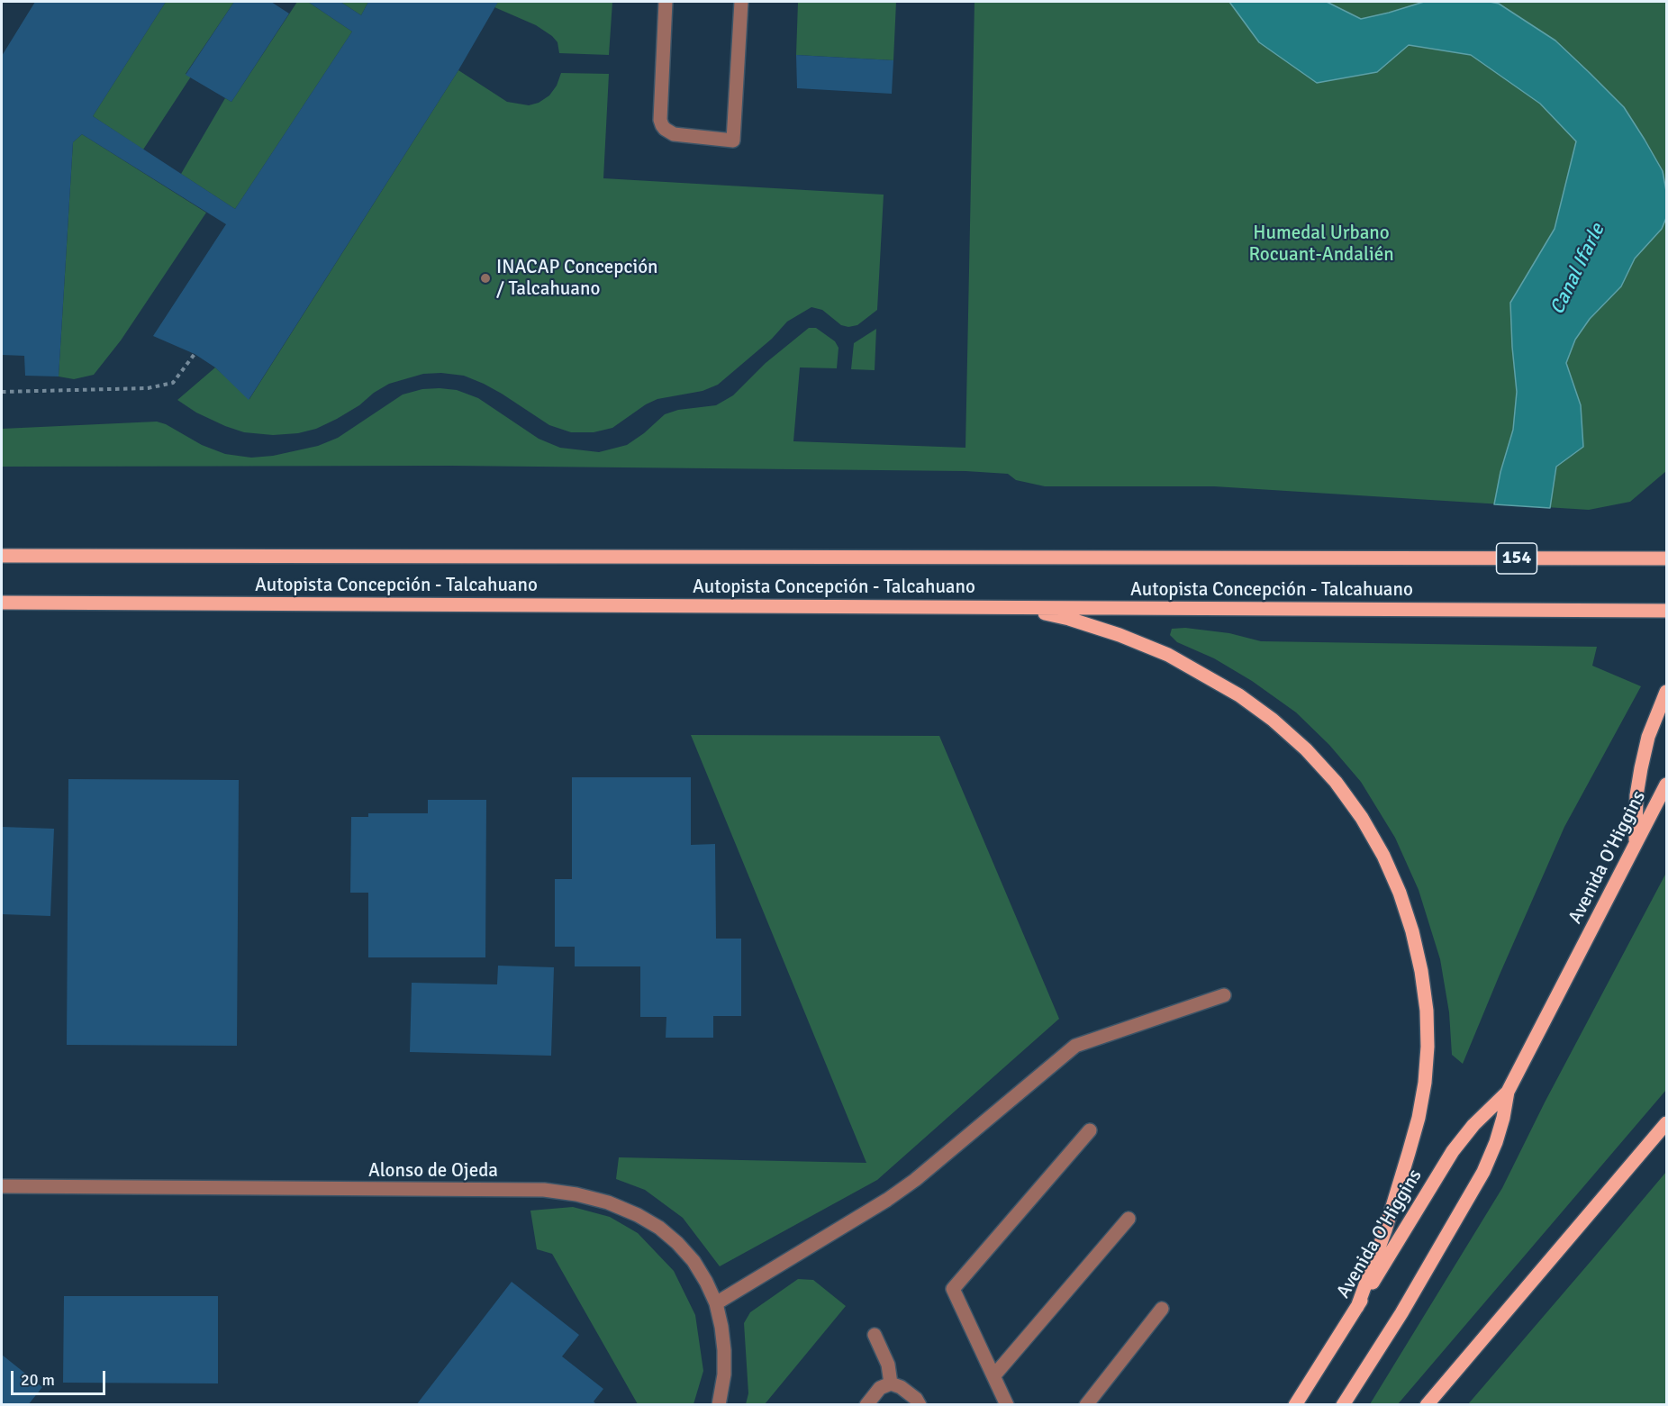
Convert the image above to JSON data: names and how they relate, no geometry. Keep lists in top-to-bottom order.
{
  "streets": {
    "main road": ["154", "Autopista Concepción - Talcahuano", "Avenida O'Higgins"],
    "street": ["Alonso de Ojeda"]
  },
  "water": ["Canal Ifarle"],
  "parks": ["Humedal Urbano Rocuant-Andalién"],
  "places": ["INACAP Concepción / Talcahuano"],
  "scale_bar": "20 m"
}
